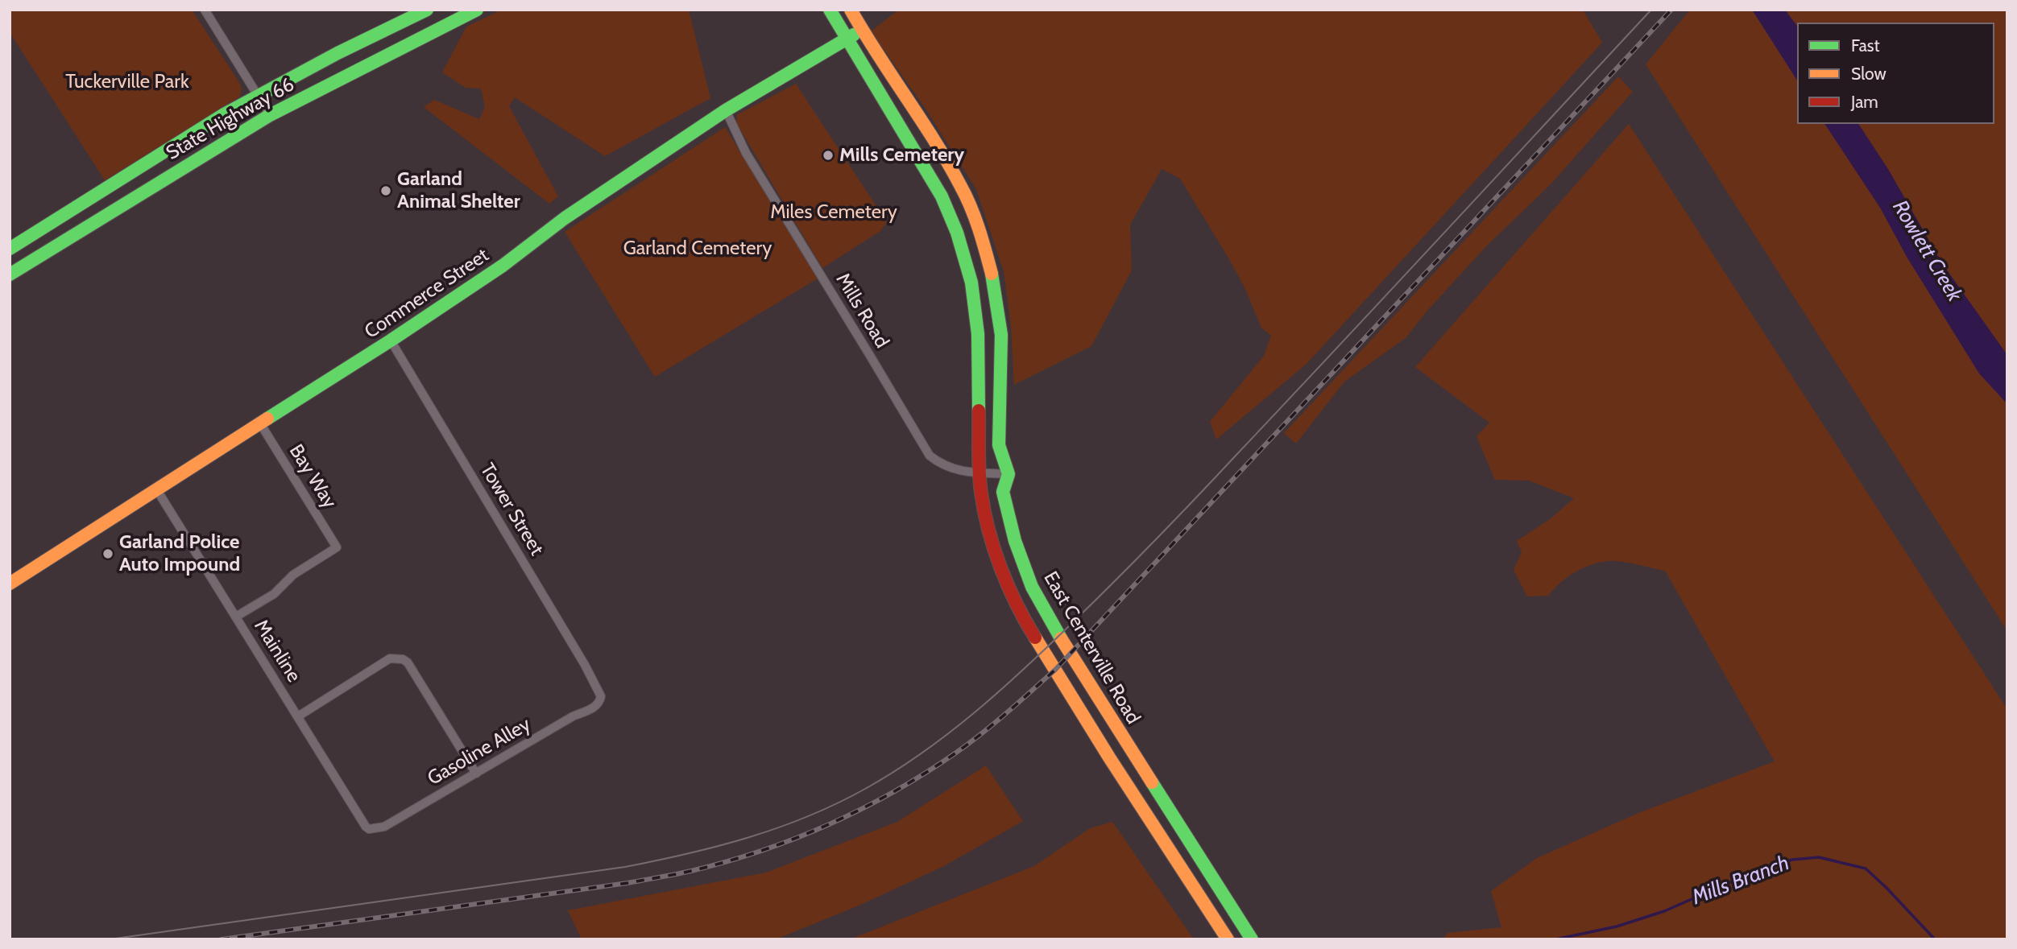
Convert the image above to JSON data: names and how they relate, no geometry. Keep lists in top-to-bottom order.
{
  "streets": {
    "main road": ["State Highway 66", "Commerce Street", "East Centerville Road"],
    "street": [
      "Mills Road",
      "Bay Way",
      "Tower Street",
      "Mainline",
      "Gasoline Alley"
    ]
  },
  "crossings": [
    ["Commerce Street", "Mills Road"],
    ["Commerce Street", "Bay Way"],
    ["Commerce Street", "Tower Street"],
    ["Commerce Street", "East Centerville Road"],
    ["Commerce Street", "Mainline"],
    ["Mills Road", "East Centerville Road"],
    ["Bay Way", "Mainline"],
    ["Tower Street", "Gasoline Alley"],
    ["Mainline", "Gasoline Alley"]
  ],
  "water": ["Rowlett Creek", "Mills Branch"],
  "parks": ["Tuckerville Park", "Miles Cemetery", "Garland Cemetery"],
  "places": ["Mills Cemetery", "Garland Animal Shelter", "Garland Police Auto Impound"],
  "legend": ["Fast", "Slow", "Jam"]
}
